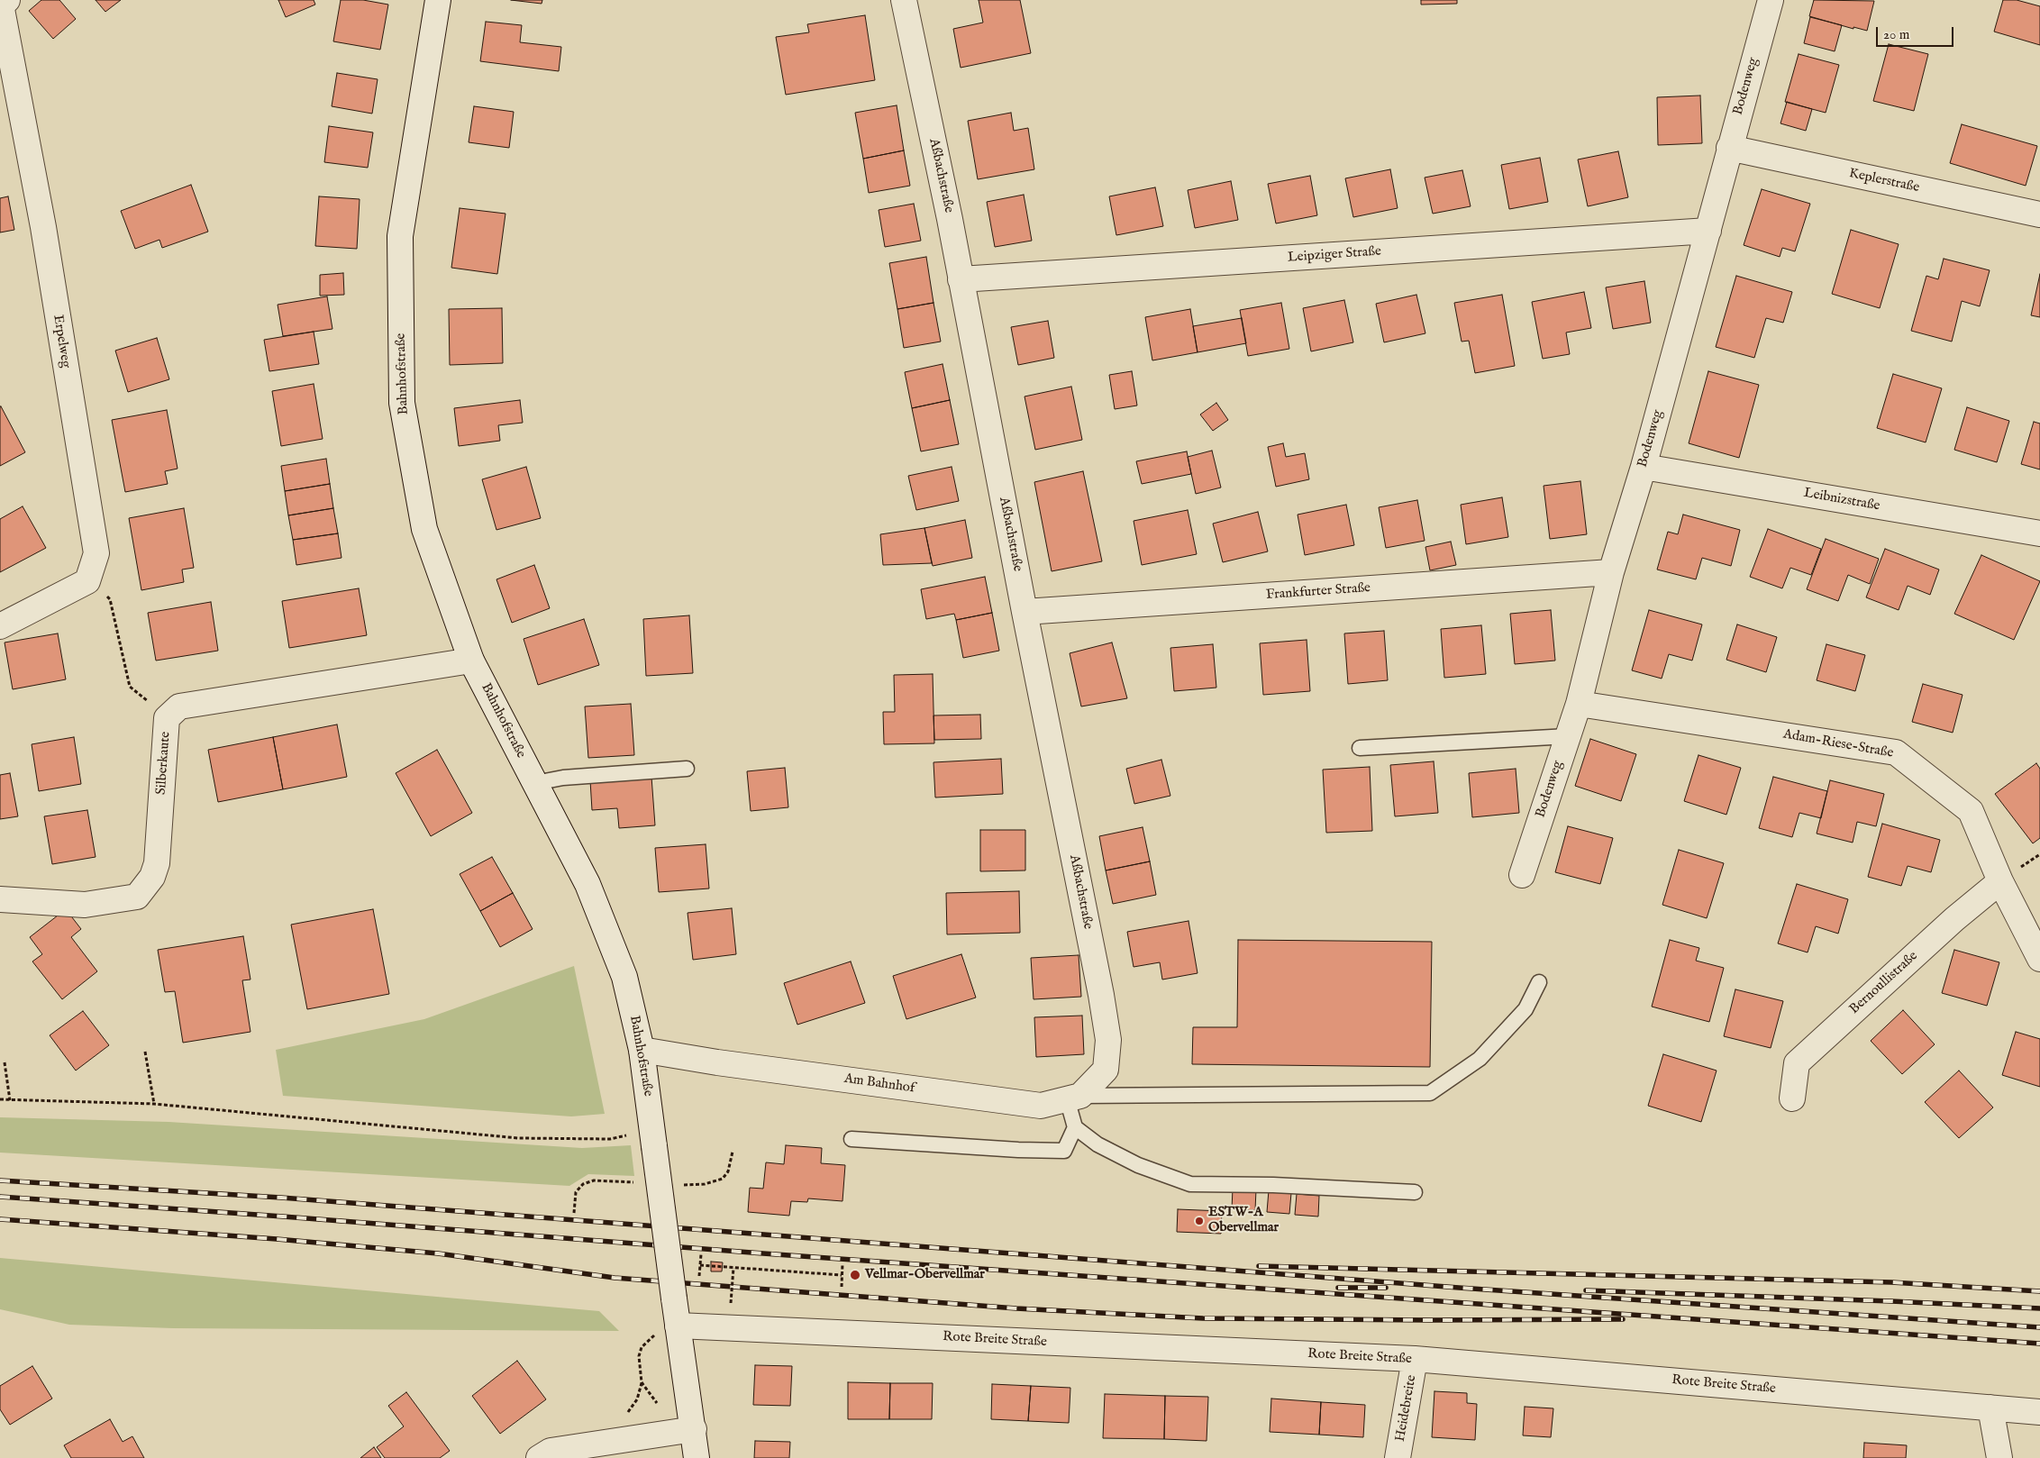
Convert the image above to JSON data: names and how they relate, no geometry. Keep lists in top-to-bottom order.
{
  "streets": {
    "street": [
      "Bodenweg",
      "Aßbachstraße",
      "Keplerstraße",
      "Leipziger Straße",
      "Erpelweg",
      "Bahnhofstraße",
      "Leibnizstraße",
      "Frankfurter Straße",
      "Adam-Riese-Straße",
      "Silberkaute",
      "Bernoullistraße",
      "Am Bahnhof",
      "Rote Breite Straße",
      "Heidebreite"
    ]
  },
  "crossings": [
    ["Bodenweg", "Keplerstraße"],
    ["Bodenweg", "Leipziger Straße"],
    ["Bodenweg", "Leibnizstraße"],
    ["Bodenweg", "Frankfurter Straße"],
    ["Bodenweg", "Adam-Riese-Straße"],
    ["Aßbachstraße", "Leipziger Straße"],
    ["Aßbachstraße", "Frankfurter Straße"],
    ["Aßbachstraße", "Am Bahnhof"],
    ["Bahnhofstraße", "Silberkaute"],
    ["Bahnhofstraße", "Am Bahnhof"],
    ["Bahnhofstraße", "Rote Breite Straße"],
    ["Adam-Riese-Straße", "Bernoullistraße"],
    ["Rote Breite Straße", "Heidebreite"]
  ],
  "places": ["ESTW-A Obervellmar", "Vellmar-Obervellmar"],
  "scale_bar": "20 m"
}
